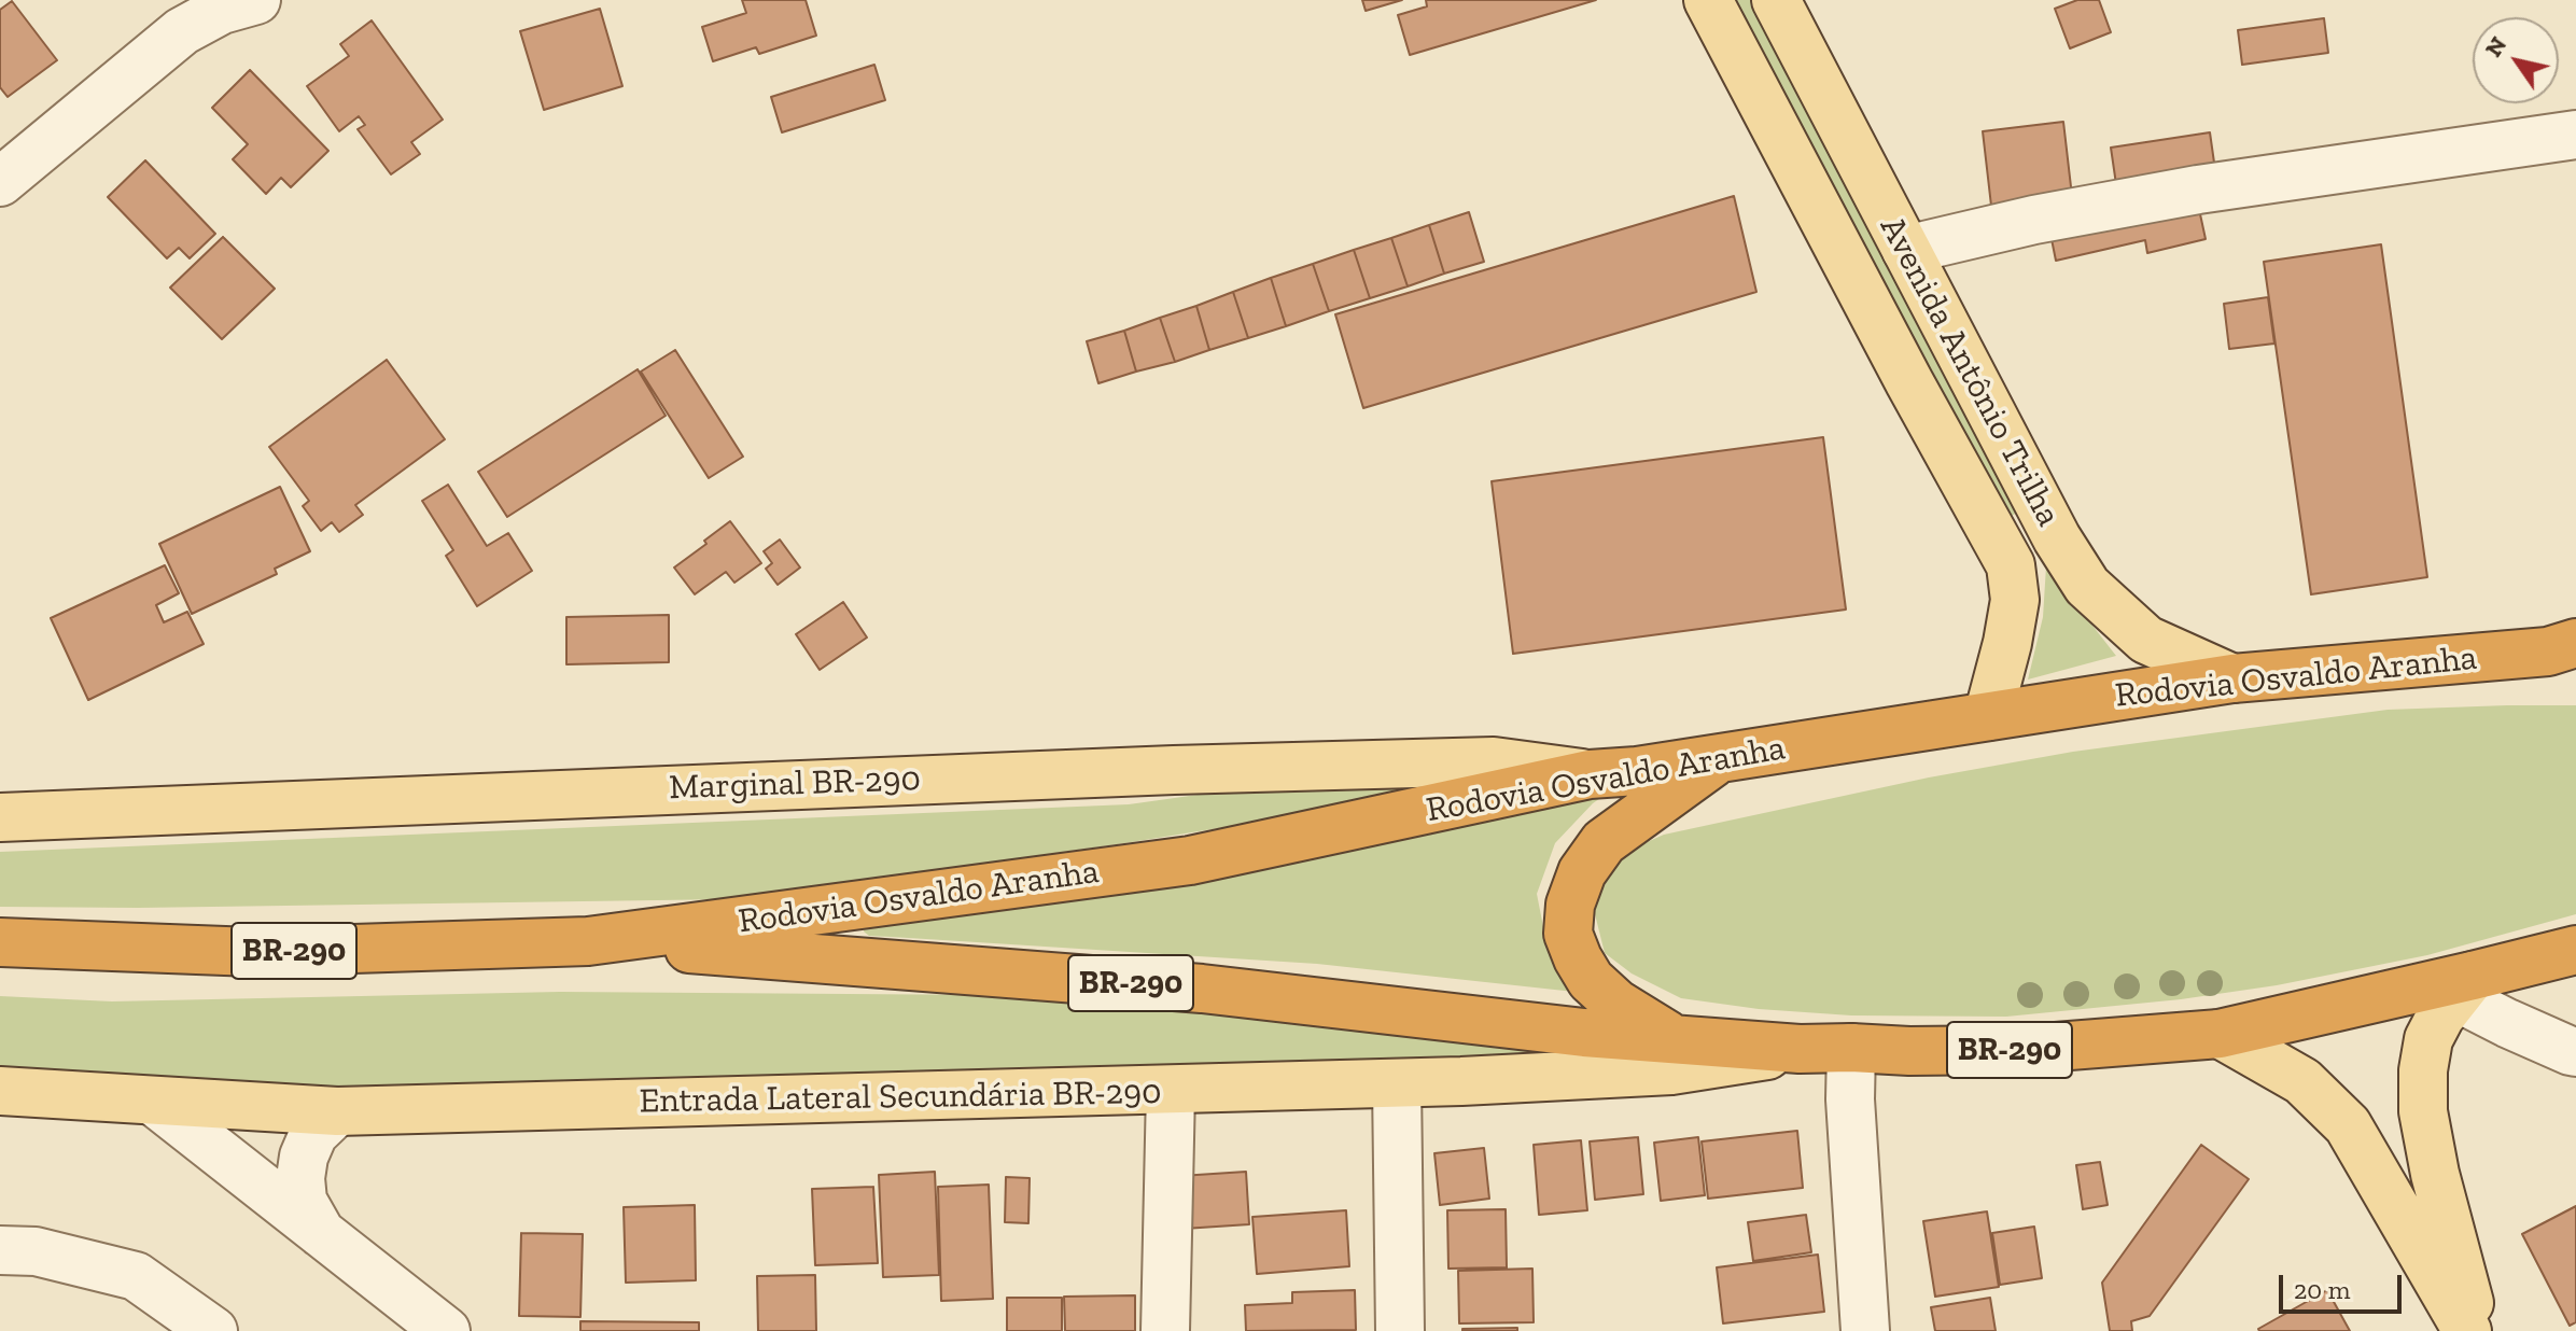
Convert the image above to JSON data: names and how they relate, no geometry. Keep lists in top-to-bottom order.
{
  "streets": {
    "highway": ["Rodovia Osvaldo Aranha", "BR-290"],
    "main road": ["Avenida Antônio Trilha", "Marginal BR-290", "Entrada Lateral Secundária BR-290"]
  },
  "crossings": [
    ["Avenida Antônio Trilha", "Rodovia Osvaldo Aranha"],
    ["Rodovia Osvaldo Aranha", "Marginal BR-290"],
    ["Rodovia Osvaldo Aranha", "BR-290"],
    ["Rodovia Osvaldo Aranha", "Entrada Lateral Secundária BR-290"]
  ],
  "scale_bar": "20 m",
  "north": "top left"
}
